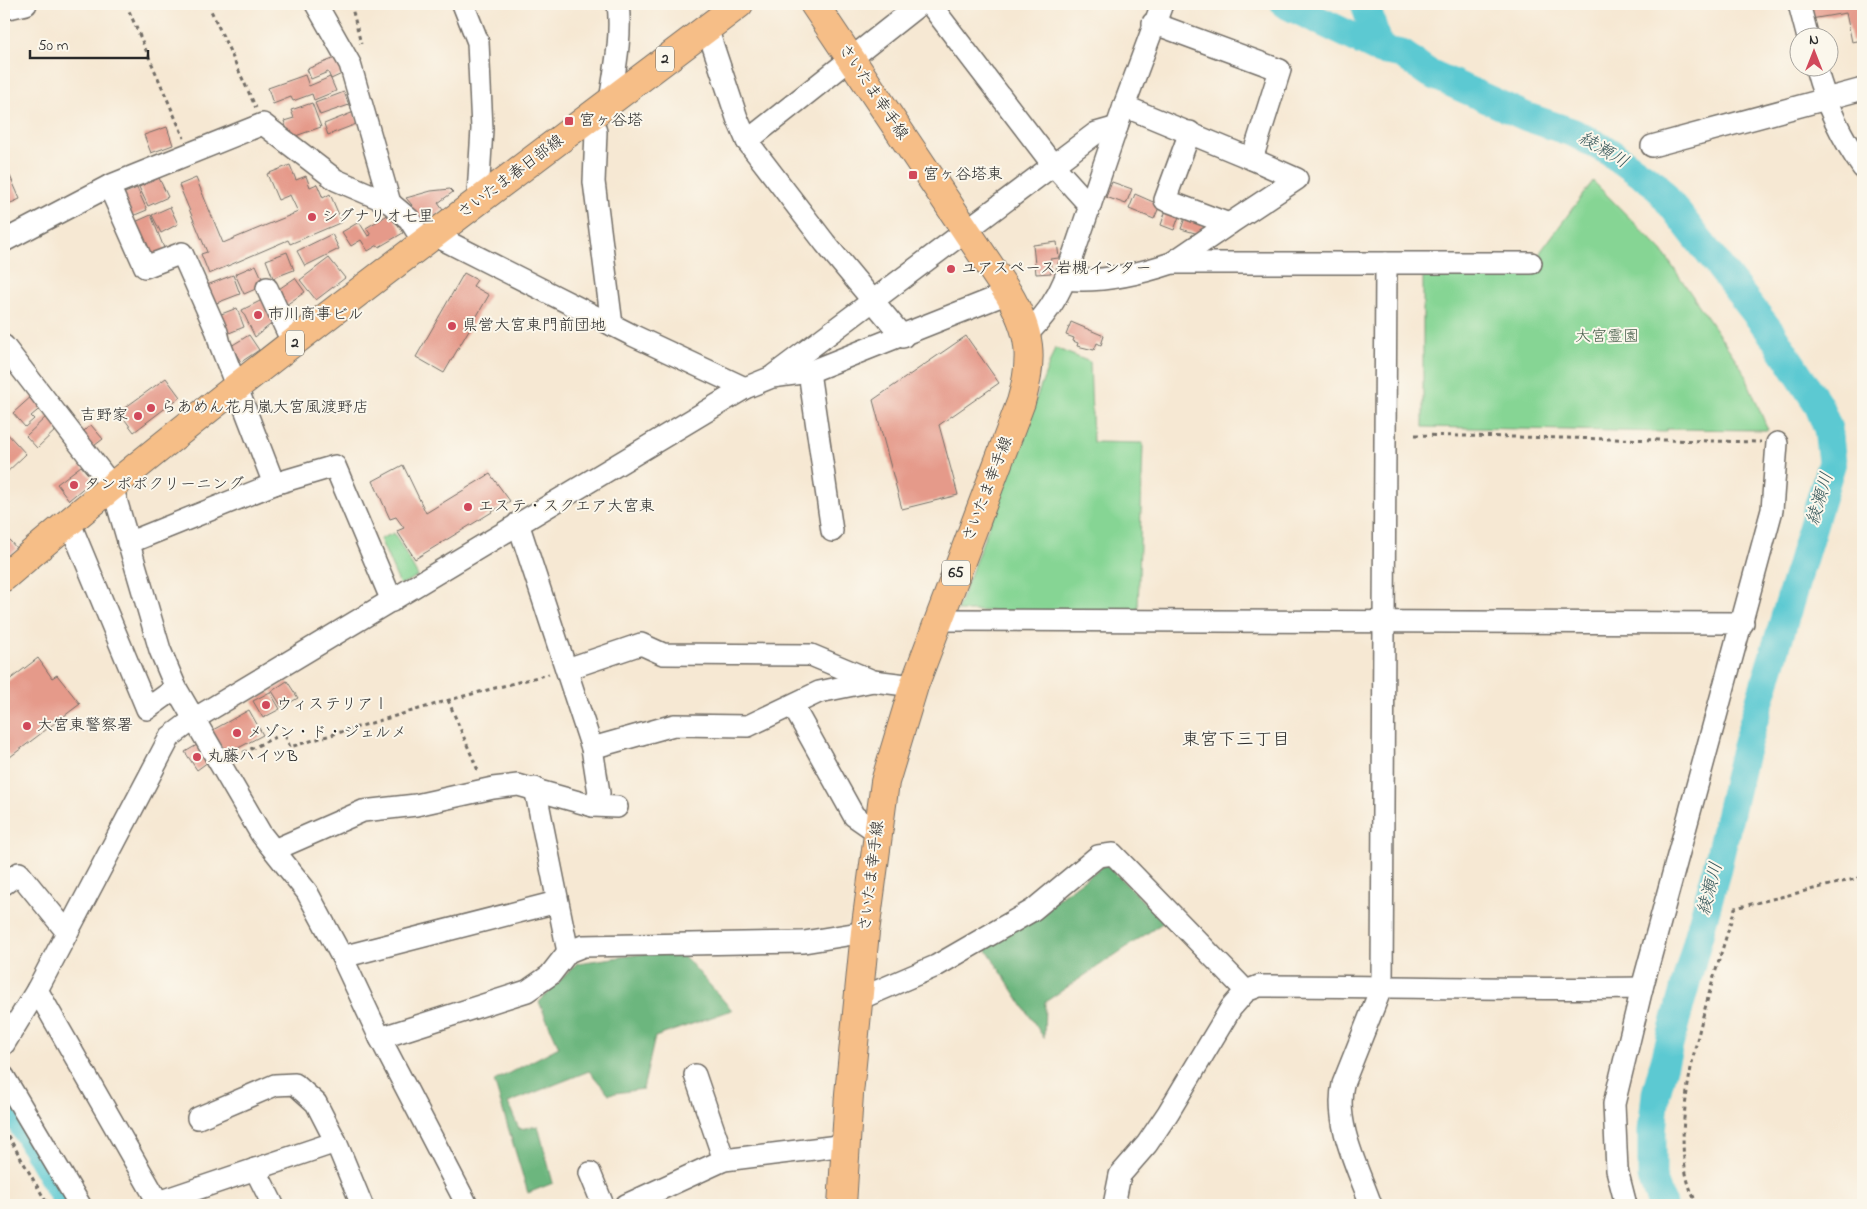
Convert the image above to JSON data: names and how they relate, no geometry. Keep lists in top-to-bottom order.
{
  "streets": {
    "main road": [
      "2",
      "さいたま幸手線",
      "さいたま春日部線",
      "65"
    ]
  },
  "districts": ["東宮下三丁目"],
  "water": ["綾瀬川"],
  "parks": ["大宮霊園"],
  "places": {
    "transit": ["宮ヶ谷塔", "宮ヶ谷塔東"],
    "other": [
      "シグナリオ七里",
      "ユアスペース岩槻インター",
      "市川商事ビル",
      "県営大宮東門前団地",
      "らあめん花月嵐大宮風渡野店",
      "吉野家",
      "タンポポクリーニング",
      "エステ・スクエア大宮東",
      "ウィステリアⅠ",
      "大宮東警察署",
      "メゾン・ド・ジェルメ",
      "丸藤ハイツB"
    ]
  },
  "scale_bar": "50 m",
  "north": "top"
}
